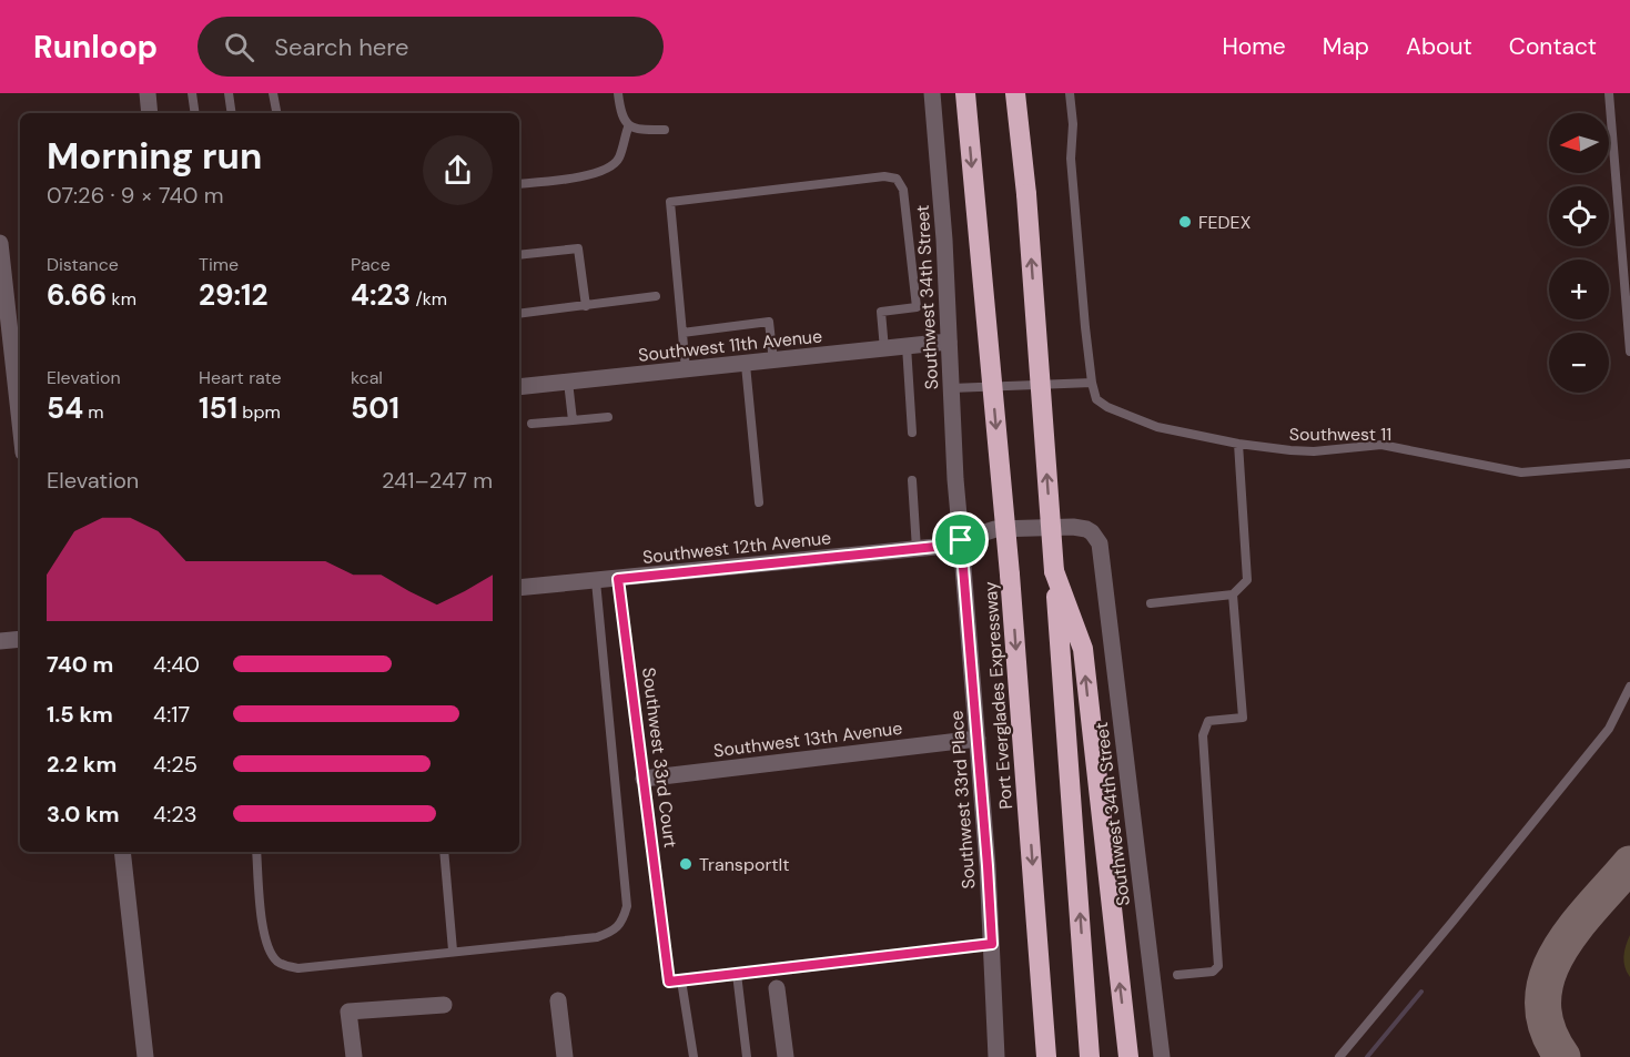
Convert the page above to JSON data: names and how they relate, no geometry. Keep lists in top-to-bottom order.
{
  "streets": {
    "highway": ["Port Everglades Expressway"],
    "street": [
      "Southwest 34th Street",
      "Southwest 11th Avenue",
      "Southwest 12th Avenue",
      "Southwest 13th Avenue",
      "Southwest 33rd Place"
    ],
    "lane": ["Southwest 11", "Southwest 33rd Court"]
  },
  "crossings": [
    ["Southwest 34th Street", "Southwest 11th Avenue"],
    ["Southwest 34th Street", "Southwest 12th Avenue"],
    ["Southwest 34th Street", "Southwest 33rd Place"],
    ["Southwest 12th Avenue", "Southwest 33rd Court"],
    ["Southwest 12th Avenue", "Southwest 33rd Place"],
    ["Southwest 13th Avenue", "Southwest 33rd Court"],
    ["Southwest 13th Avenue", "Southwest 33rd Place"]
  ],
  "places": ["FEDEX", "TransportIt"],
  "north": "left",
  "page": {
    "header": "Runloop",
    "search": "Search here",
    "nav": [
      "Home",
      "Map",
      "About",
      "Contact"
    ],
    "map_buttons": ["+", "−"],
    "heading": ["Morning run", "07:26 · 9 × 740 m"],
    "stats": [
      ["Distance", "6.66 km"],
      ["Time", "29:12"],
      ["Pace", "4:23 /km"],
      ["Elevation", "54 m"],
      ["Heart rate", "151 bpm"],
      ["kcal", "501"]
    ],
    "chart": ["Elevation", "241–247 m"],
    "list": [
      {
        "name": "740 m",
        "note": "4:40"
      },
      {
        "name": "1.5 km",
        "note": "4:17"
      },
      {
        "name": "2.2 km",
        "note": "4:25"
      },
      {
        "name": "3.0 km",
        "note": "4:23"
      }
    ]
  }
}
